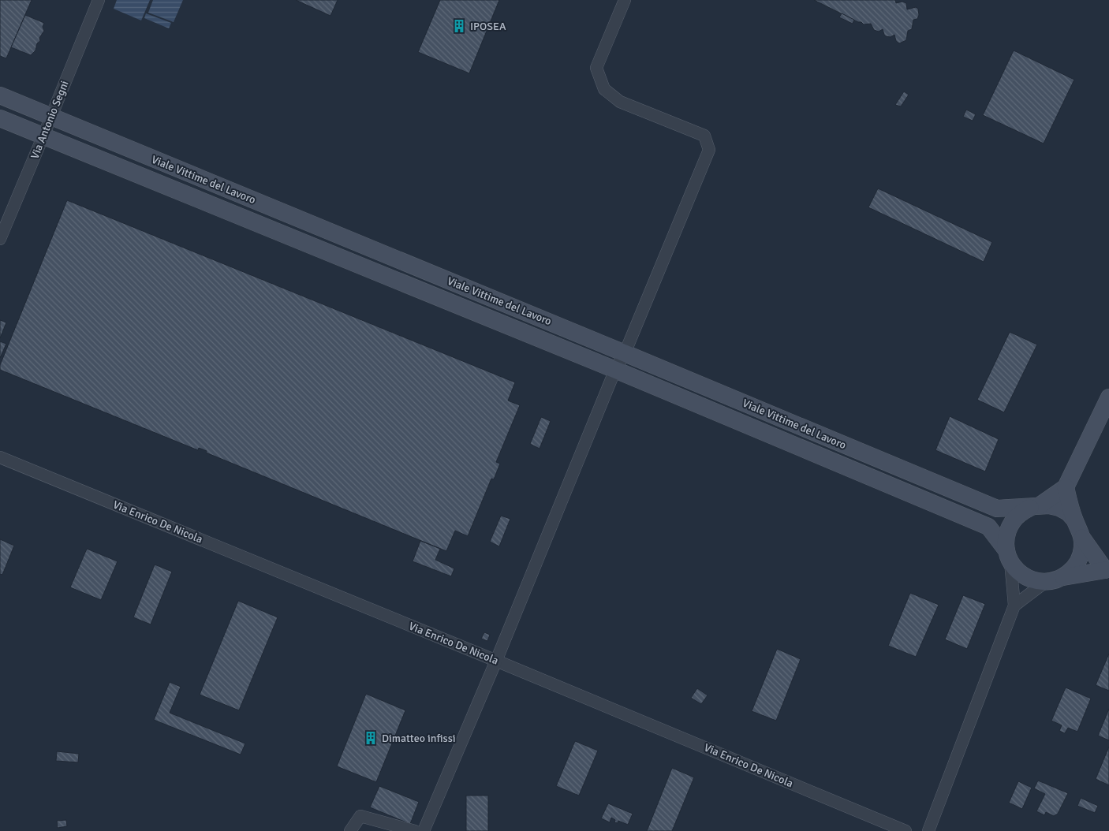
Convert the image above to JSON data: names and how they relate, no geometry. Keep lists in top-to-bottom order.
{
  "streets": {
    "street": ["Via Antonio Segni", "Viale Vittime del Lavoro", "Via Enrico De Nicola"]
  },
  "crossings": [
    ["Via Antonio Segni", "Viale Vittime del Lavoro"]
  ],
  "places": {
    "building": ["IPOSEA", "Dimatteo infissi"]
  }
}
